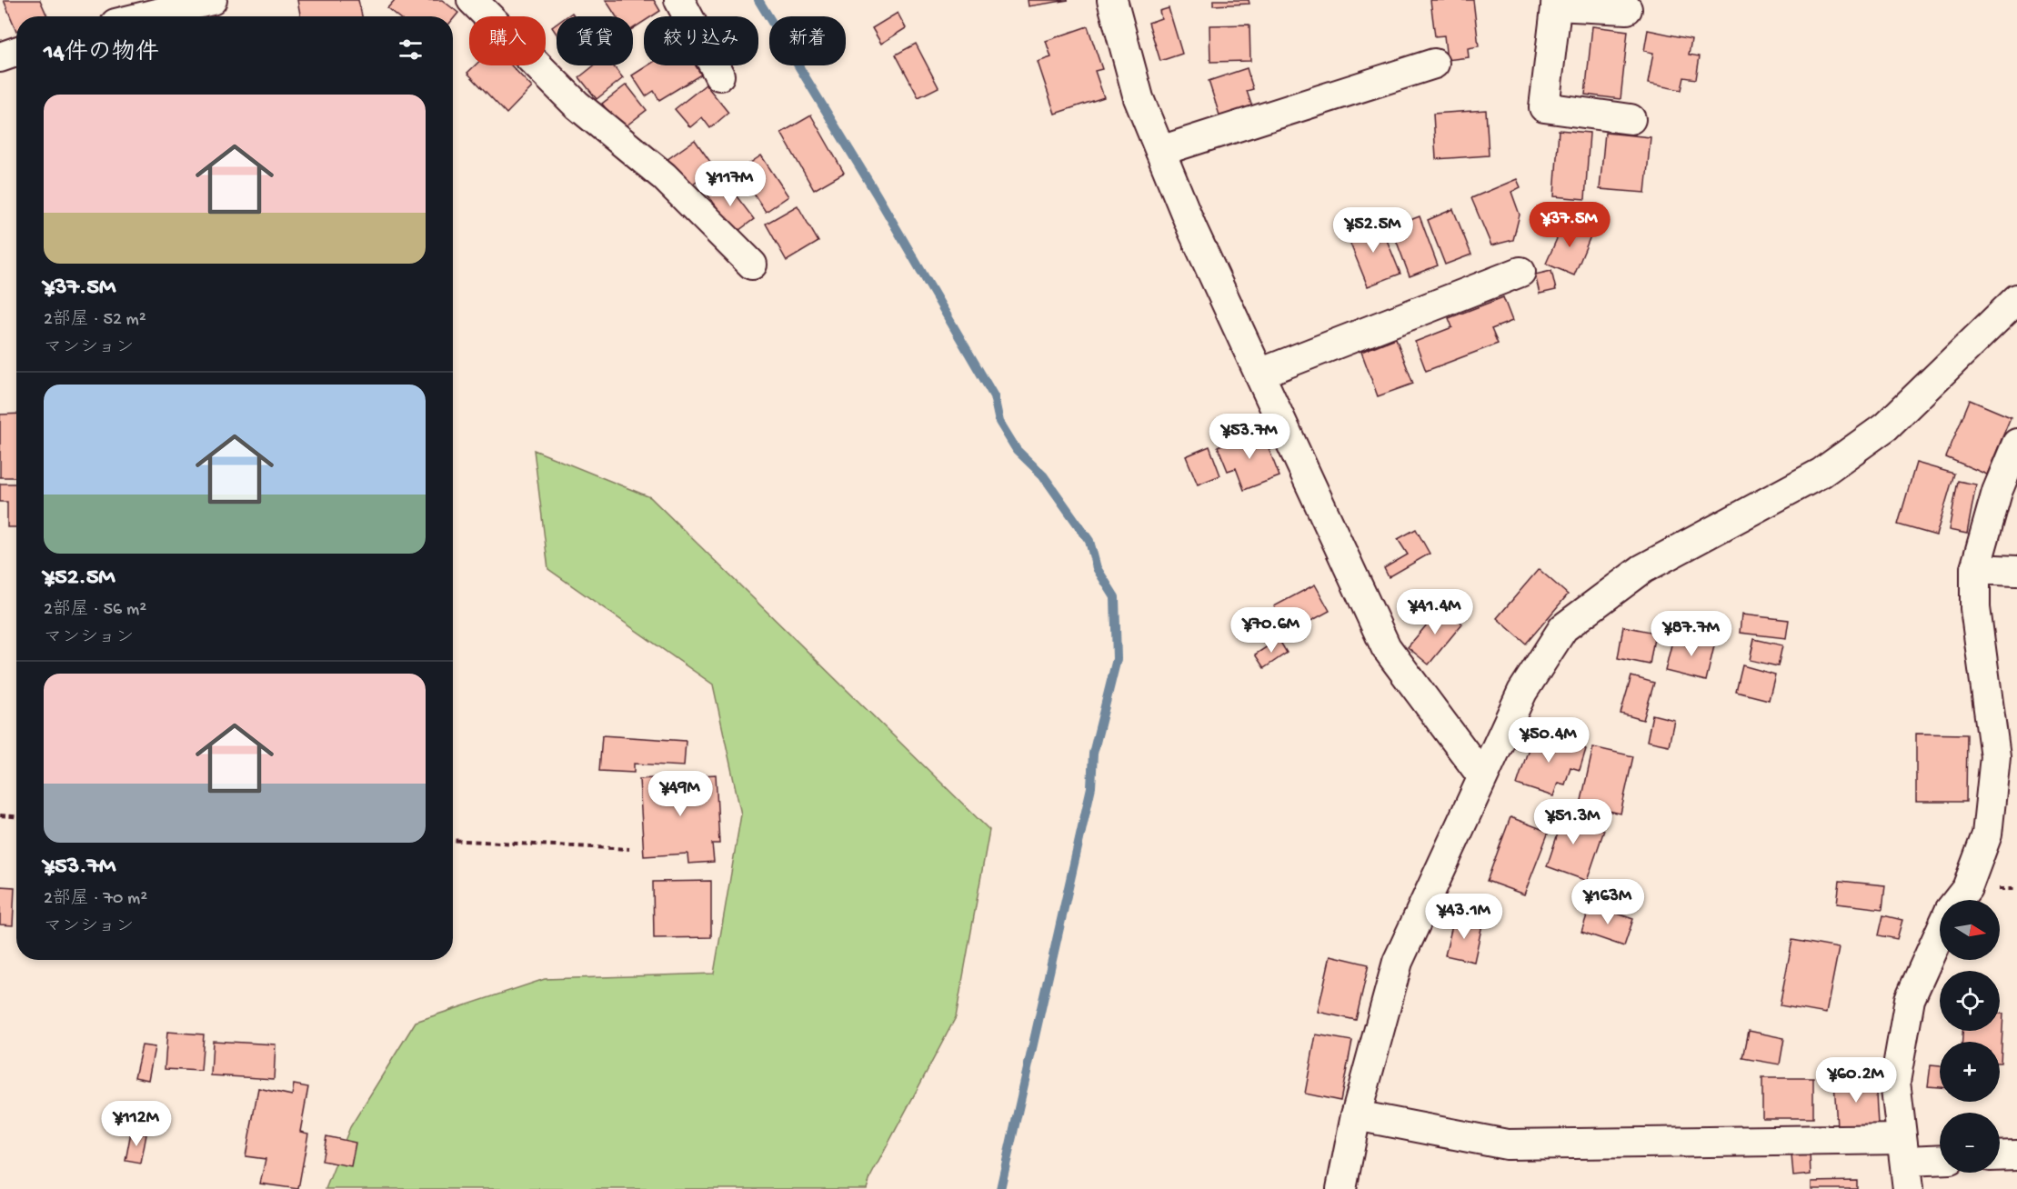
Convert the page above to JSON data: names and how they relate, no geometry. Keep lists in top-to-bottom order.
{
  "north": "right",
  "page": {
    "chip": [
      "購入",
      "賃貸",
      "絞り込み",
      "新着"
    ],
    "heading": "14件の物件",
    "list": [
      {
        "name": "¥37.5M",
        "note": "2部屋 · 52 m² · マンション"
      },
      {
        "name": "¥52.5M",
        "note": "2部屋 · 56 m² · マンション"
      },
      {
        "name": "¥53.7M",
        "note": "2部屋 · 70 m² · マンション"
      }
    ],
    "price": [
      "¥117M",
      "¥37.5M",
      "¥52.5M",
      "¥53.7M",
      "¥41.4M",
      "¥70.6M",
      "¥87.7M",
      "¥50.4M",
      "¥49M",
      "¥51.3M",
      "¥163M",
      "¥43.1M",
      "¥60.2M",
      "¥112M"
    ],
    "map_buttons": ["+", "−"]
  }
}
